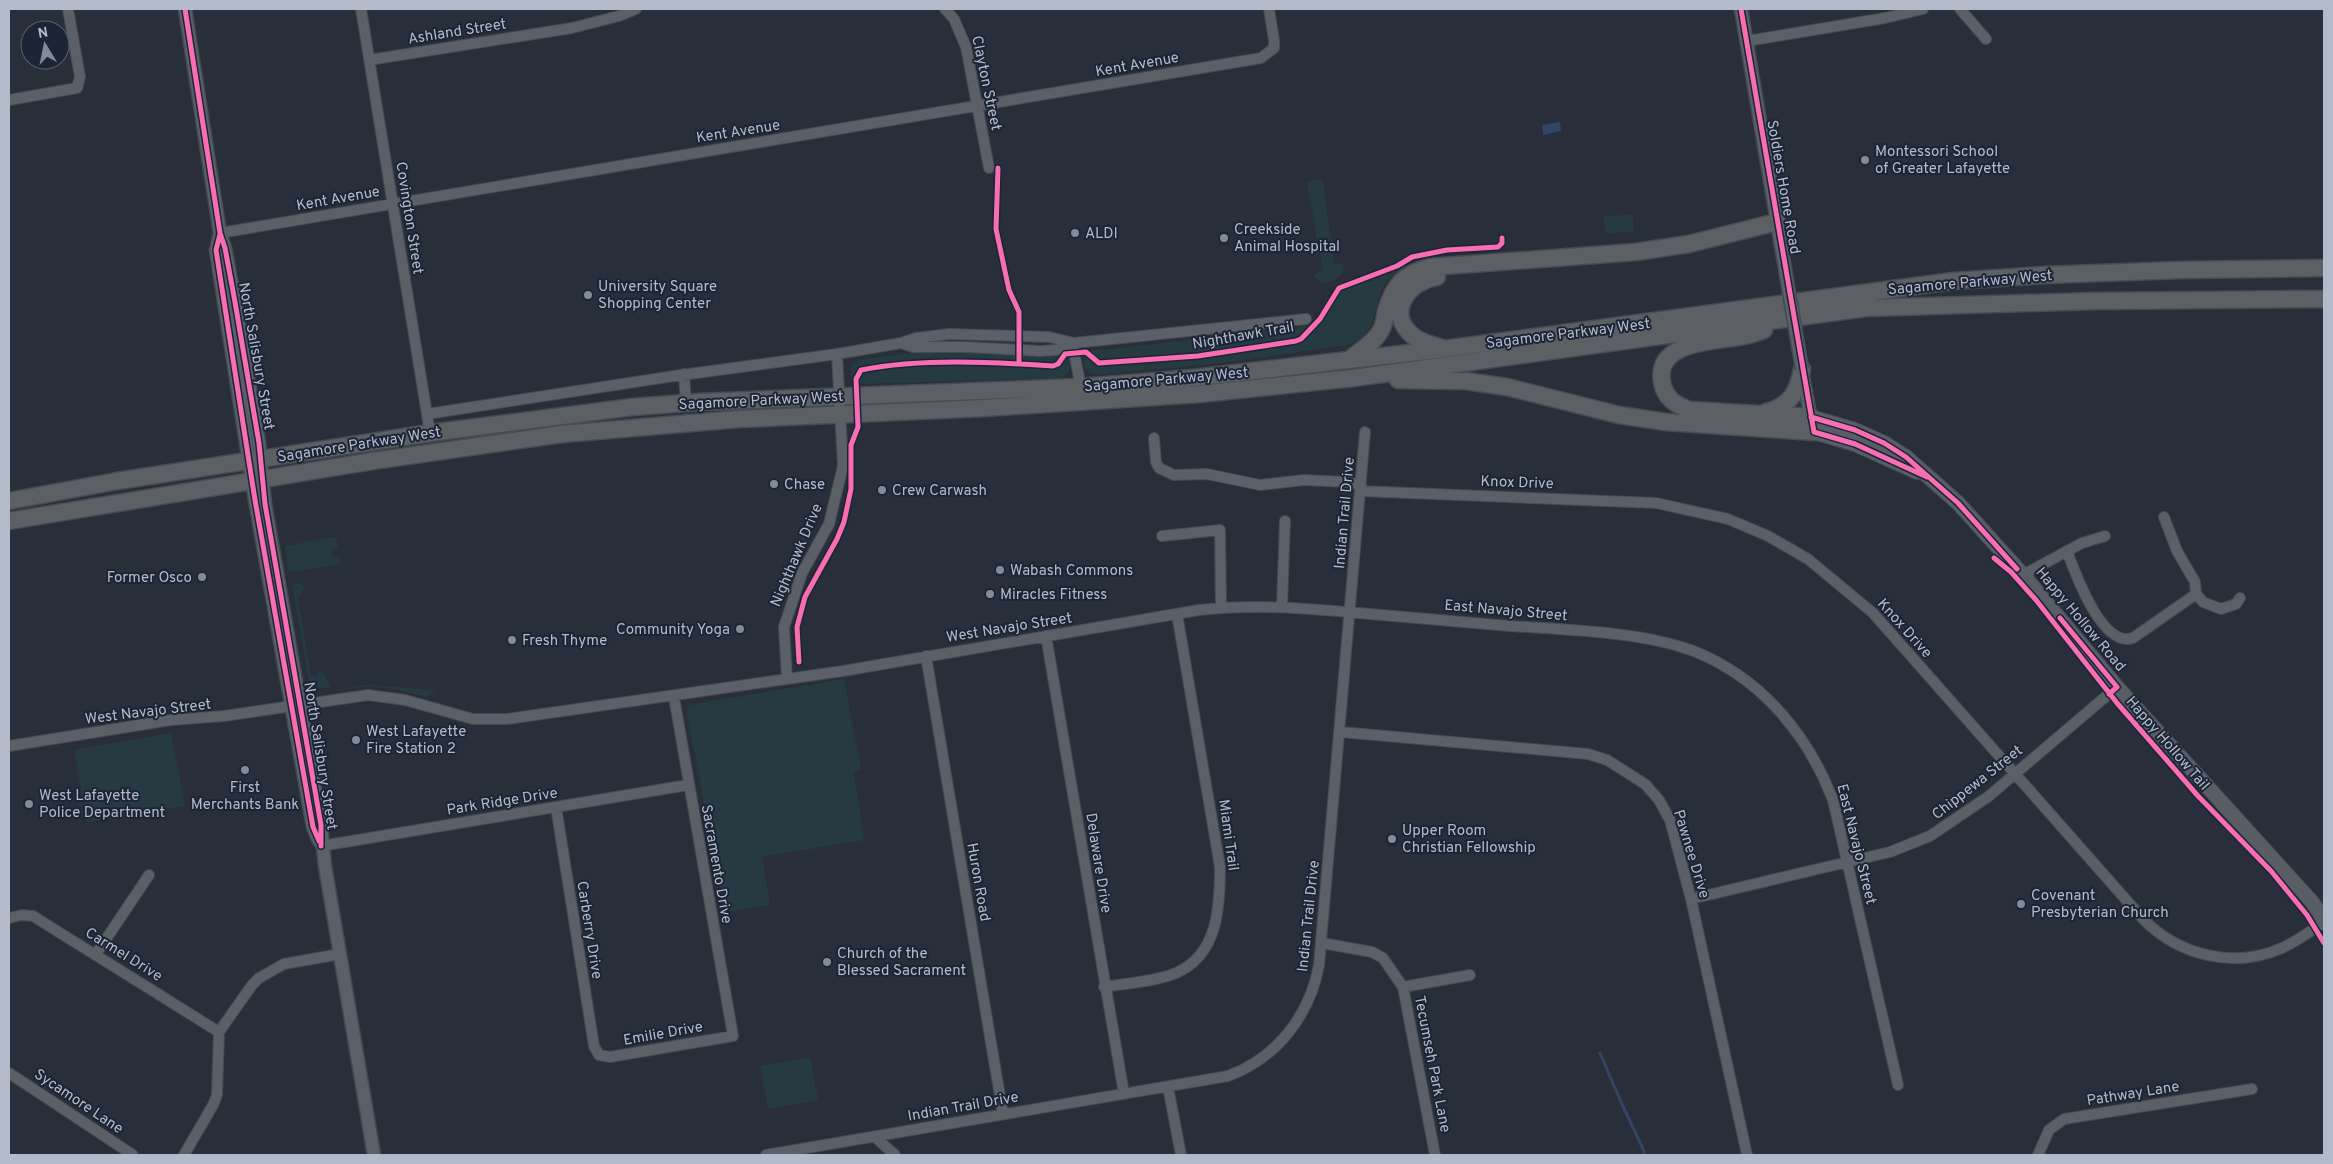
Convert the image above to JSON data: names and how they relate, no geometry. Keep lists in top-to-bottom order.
{
  "streets": {
    "highway": ["Sagamore Parkway West"],
    "main road": ["Happy Hollow Road"],
    "street": [
      "Ashland Street",
      "Kent Avenue",
      "Clayton Street",
      "Soldiers Home Road",
      "Covington Street",
      "North Salisbury Street",
      "Knox Drive",
      "Indian Trail Drive",
      "Nighthawk Drive",
      "East Navajo Street",
      "West Navajo Street",
      "Chippewa Street",
      "Park Ridge Drive",
      "Miami Trail",
      "Pawnee Drive",
      "Delaware Drive",
      "Sacramento Drive",
      "Huron Road",
      "Carberry Drive",
      "Carmel Drive",
      "Emilie Drive",
      "Tecumseh Park Lane",
      "Pathway Lane",
      "Sycamore Lane"
    ],
    "cycle path": ["Nighthawk Trail", "Happy Hollow Tail"]
  },
  "crossings": [
    ["Ashland Street", "Covington Street"],
    ["Kent Avenue", "Clayton Street"],
    ["Kent Avenue", "Covington Street"],
    ["Kent Avenue", "North Salisbury Street"],
    ["Covington Street", "Sagamore Parkway West"],
    ["Sagamore Parkway West", "North Salisbury Street"],
    ["Sagamore Parkway West", "Nighthawk Drive"],
    ["North Salisbury Street", "West Navajo Street"],
    ["North Salisbury Street", "Park Ridge Drive"],
    ["Knox Drive", "Indian Trail Drive"],
    ["Knox Drive", "Happy Hollow Road"],
    ["Knox Drive", "Chippewa Street"],
    ["Indian Trail Drive", "East Navajo Street"],
    ["Indian Trail Drive", "West Navajo Street"],
    ["Indian Trail Drive", "Pawnee Drive"],
    ["Indian Trail Drive", "Delaware Drive"],
    ["Indian Trail Drive", "Huron Road"],
    ["Indian Trail Drive", "Tecumseh Park Lane"],
    ["Nighthawk Drive", "West Navajo Street"],
    ["East Navajo Street", "West Navajo Street"],
    ["East Navajo Street", "Chippewa Street"],
    ["Happy Hollow Road", "Chippewa Street"],
    ["West Navajo Street", "Miami Trail"],
    ["West Navajo Street", "Delaware Drive"],
    ["West Navajo Street", "Sacramento Drive"],
    ["West Navajo Street", "Huron Road"],
    ["Chippewa Street", "Pawnee Drive"],
    ["Park Ridge Drive", "Sacramento Drive"],
    ["Park Ridge Drive", "Carberry Drive"],
    ["Miami Trail", "Delaware Drive"],
    ["Sacramento Drive", "Emilie Drive"],
    ["Carberry Drive", "Emilie Drive"]
  ],
  "places": [
    "Montessori School of Greater Lafayette",
    "ALDI",
    "Creekside Animal Hospital",
    "University Square Shopping Center",
    "Chase",
    "Crew Carwash",
    "Wabash Commons",
    "Former Osco",
    "Miracles Fitness",
    "Community Yoga",
    "Fresh Thyme",
    "West Lafayette Fire Station 2",
    "First Merchants Bank",
    "West Lafayette Police Department",
    "Upper Room Christian Fellowship",
    "Covenant Presbyterian Church",
    "Church of the Blessed Sacrament"
  ],
  "north": "top"
}
